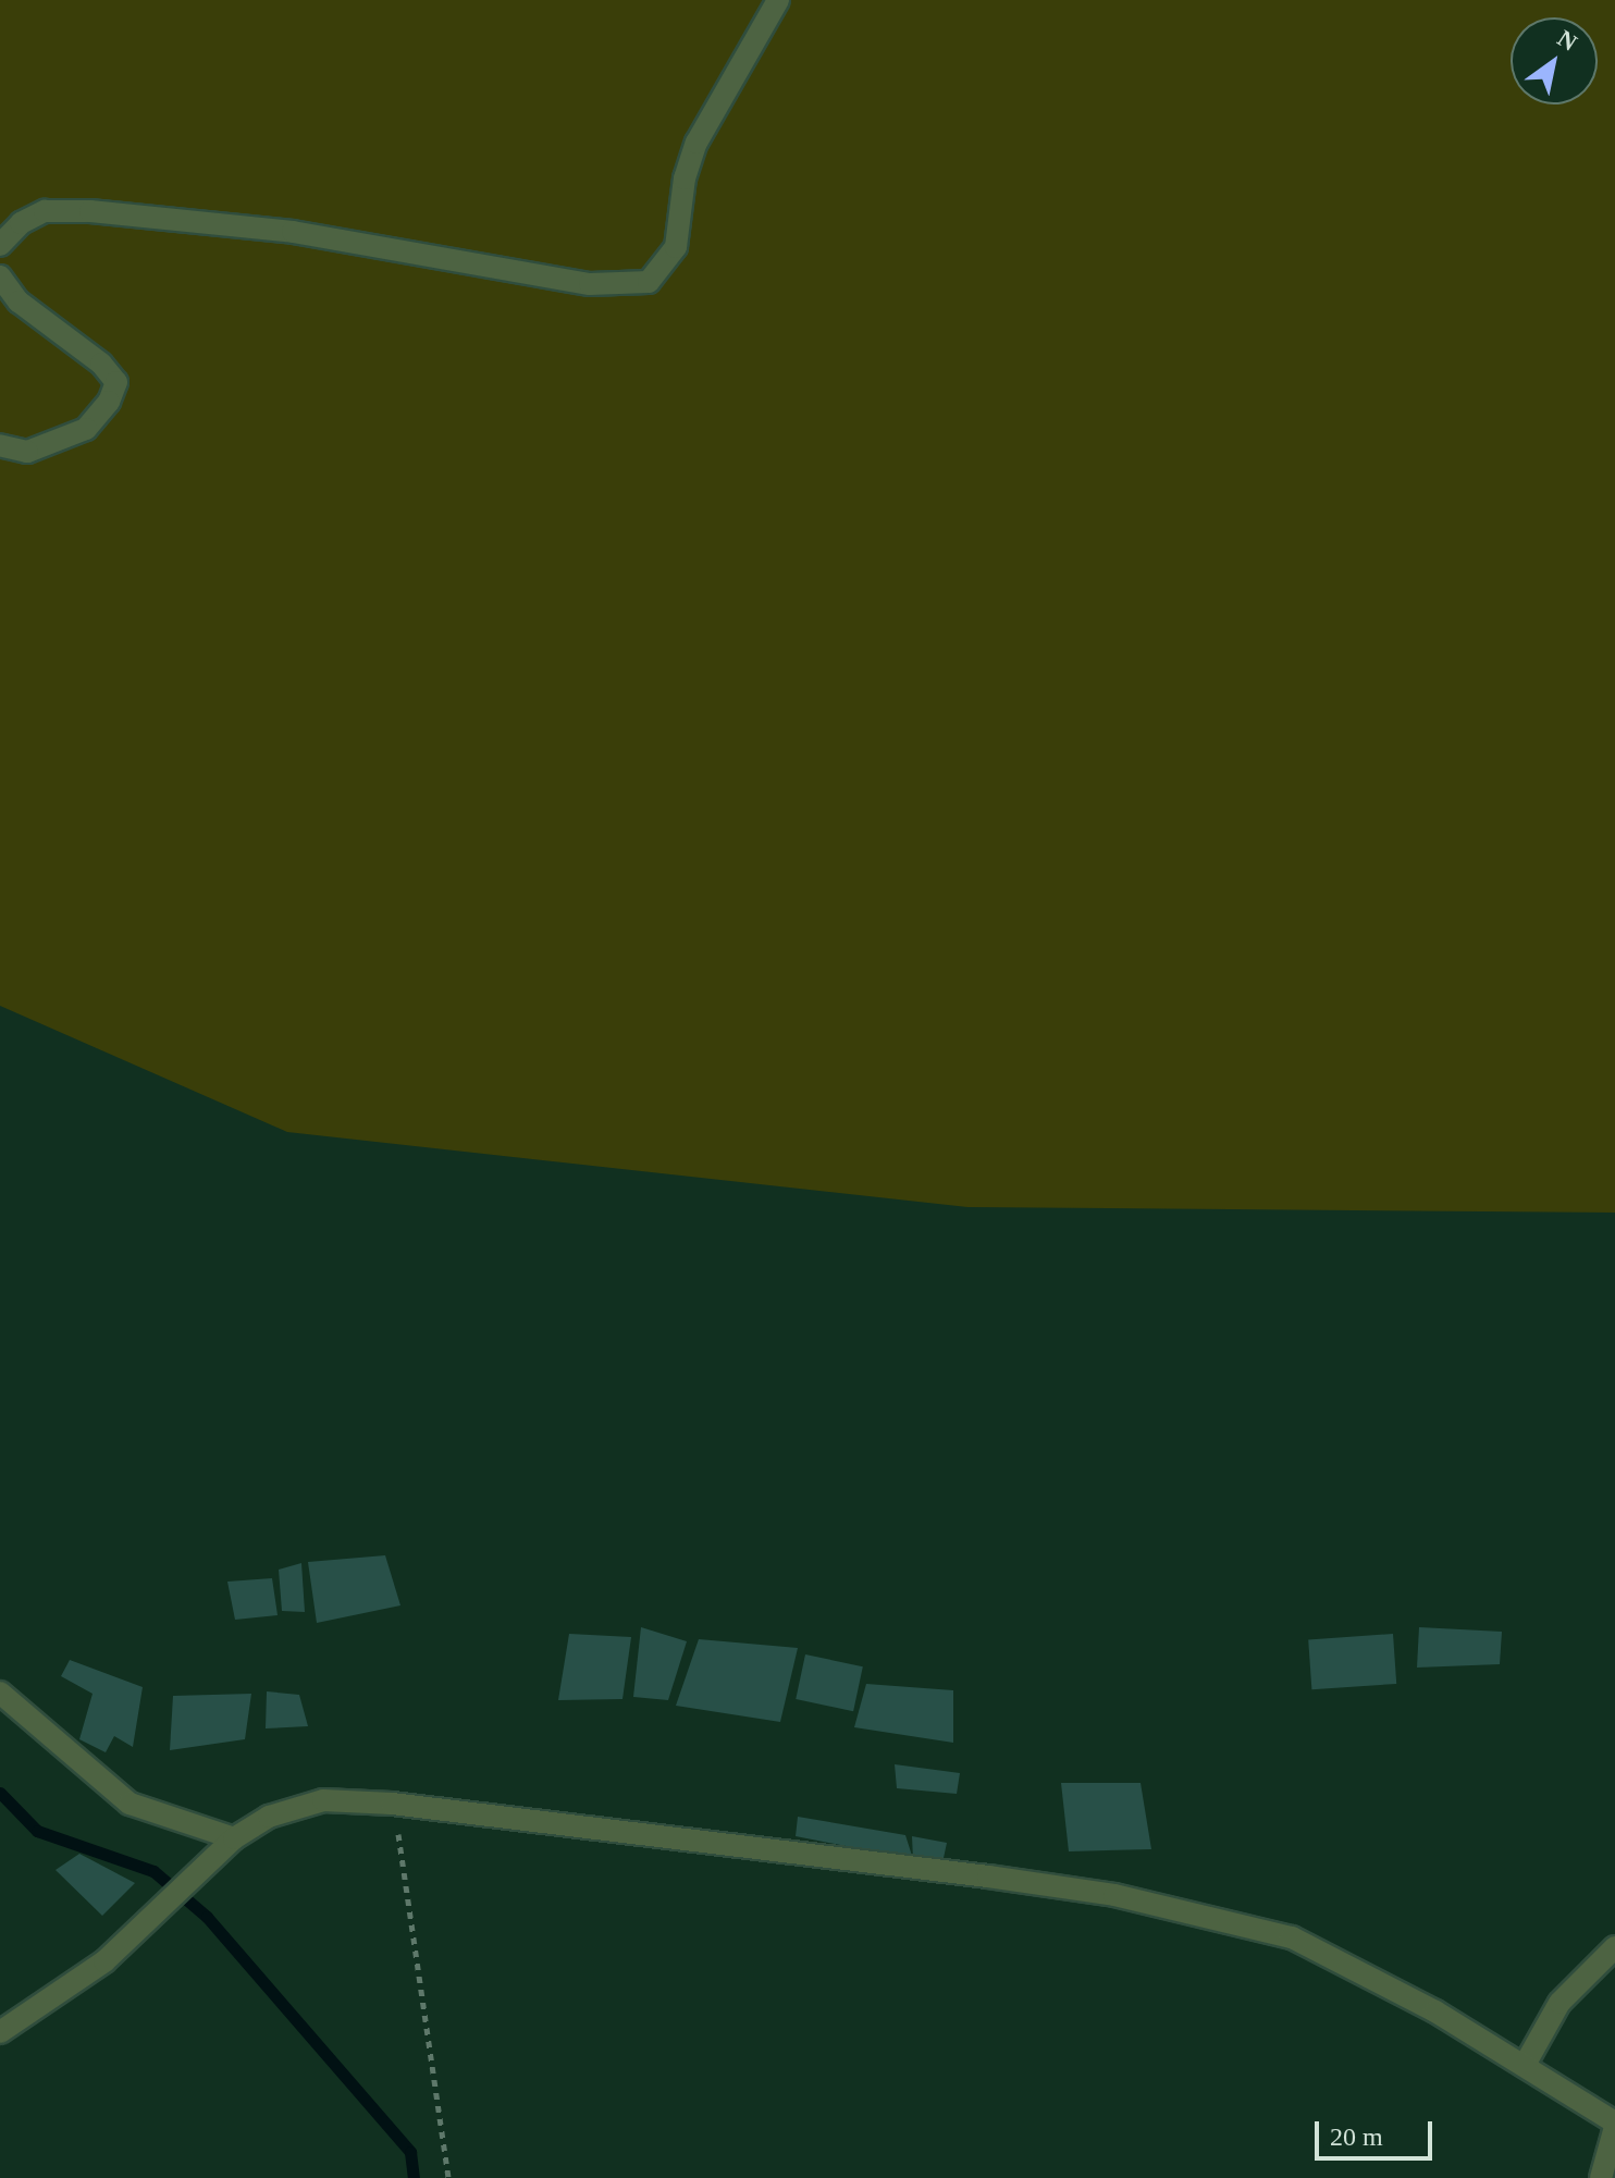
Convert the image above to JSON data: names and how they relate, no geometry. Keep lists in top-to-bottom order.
{
  "scale_bar": "20 m",
  "north": "top right"
}
